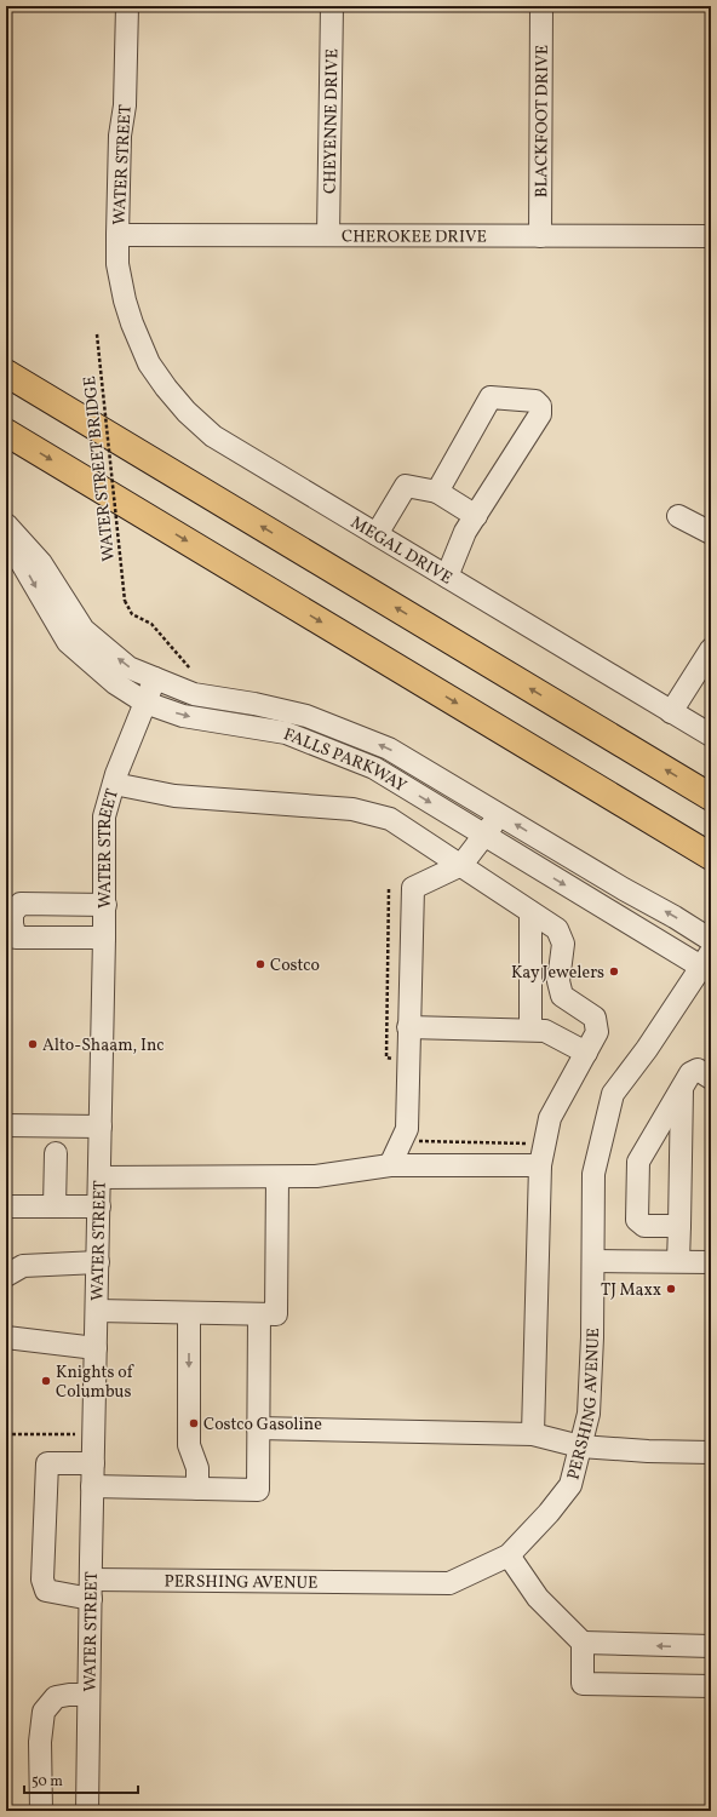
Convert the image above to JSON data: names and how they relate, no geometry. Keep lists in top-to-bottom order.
{
  "streets": {
    "street": [
      "CHEYENNE DRIVE",
      "BLACKFOOT DRIVE",
      "WATER STREET",
      "CHEROKEE DRIVE",
      "MEGAL DRIVE",
      "FALLS PARKWAY",
      "PERSHING AVENUE"
    ],
    "path": ["WATER STREET BRIDGE"]
  },
  "crossings": [
    ["CHEYENNE DRIVE", "CHEROKEE DRIVE"],
    ["BLACKFOOT DRIVE", "CHEROKEE DRIVE"],
    ["WATER STREET", "CHEROKEE DRIVE"],
    ["WATER STREET", "MEGAL DRIVE"],
    ["WATER STREET", "FALLS PARKWAY"],
    ["WATER STREET", "PERSHING AVENUE"],
    ["FALLS PARKWAY", "PERSHING AVENUE"]
  ],
  "places": [
    "Costco",
    "Kay Jewelers",
    "Alto-Shaam, Inc",
    "TJ Maxx",
    "Knights of Columbus",
    "Costco Gasoline"
  ],
  "scale_bar": "50 m"
}
